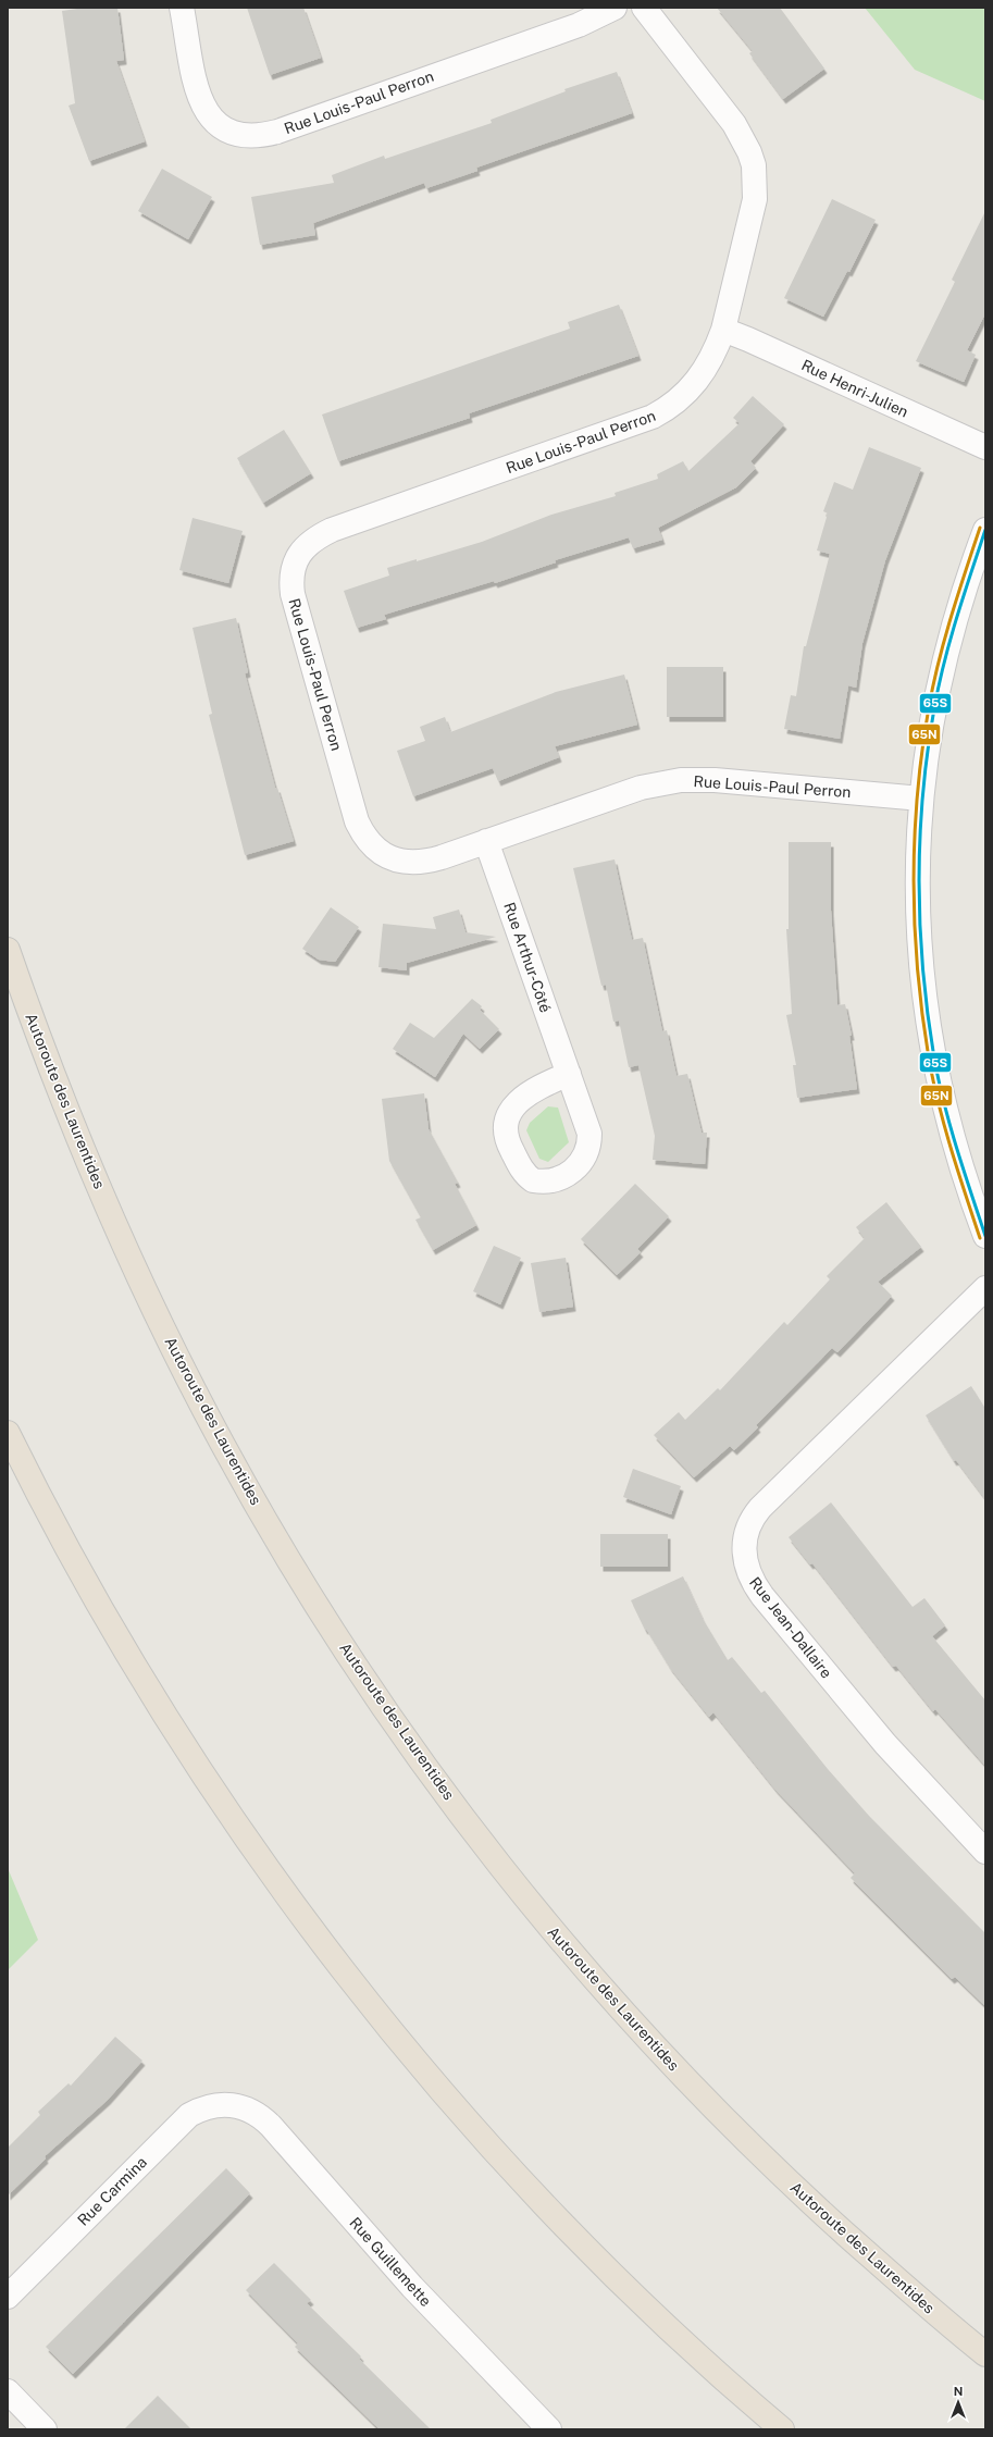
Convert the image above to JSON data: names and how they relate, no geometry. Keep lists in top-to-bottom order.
{
  "streets": {
    "highway": ["Autoroute des Laurentides"],
    "street": [
      "Rue Louis-Paul Perron",
      "Rue Henri-Julien",
      "Rue Arthur-Côté",
      "Rue Jean-Dallaire",
      "Rue Carmina",
      "Rue Guillemette"
    ]
  },
  "crossings": [
    ["Rue Louis-Paul Perron", "Rue Henri-Julien"],
    ["Rue Louis-Paul Perron", "Rue Arthur-Côté"],
    ["Rue Carmina", "Rue Guillemette"]
  ],
  "lines": ["transit line 65N", "transit line 65S"],
  "north": "top"
}
